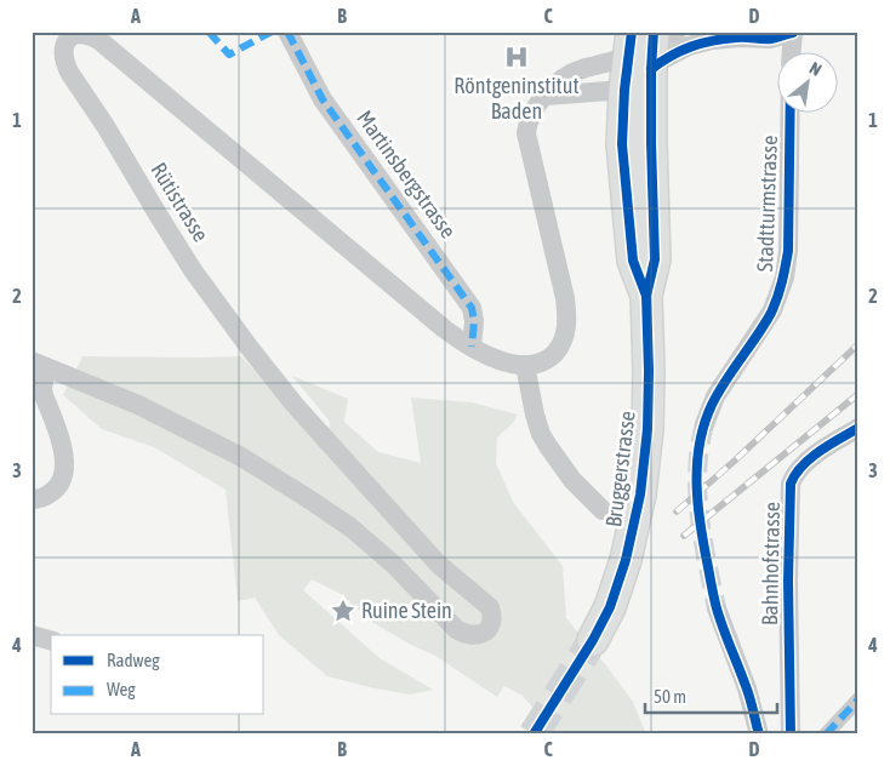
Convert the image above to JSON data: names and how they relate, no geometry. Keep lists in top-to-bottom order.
{
  "streets": {
    "main road": ["Bruggerstrasse"],
    "street": [
      "Martinsbergstrasse",
      "Rütistrasse",
      "Stadtturmstrasse",
      "Bahnhofstrasse"
    ]
  },
  "crossings": [
    ["Martinsbergstrasse", "Rütistrasse"]
  ],
  "places": {
    "hospital": ["Röntgeninstitut Baden"],
    "place": ["Ruine Stein"]
  },
  "legend": ["Radweg", "Weg"],
  "scale_bar": "50 m",
  "north": "top right",
  "grid": {
    "columns": [
      "A",
      "B",
      "C",
      "D"
    ],
    "rows": [
      "1",
      "2",
      "3",
      "4"
    ]
  }
}
